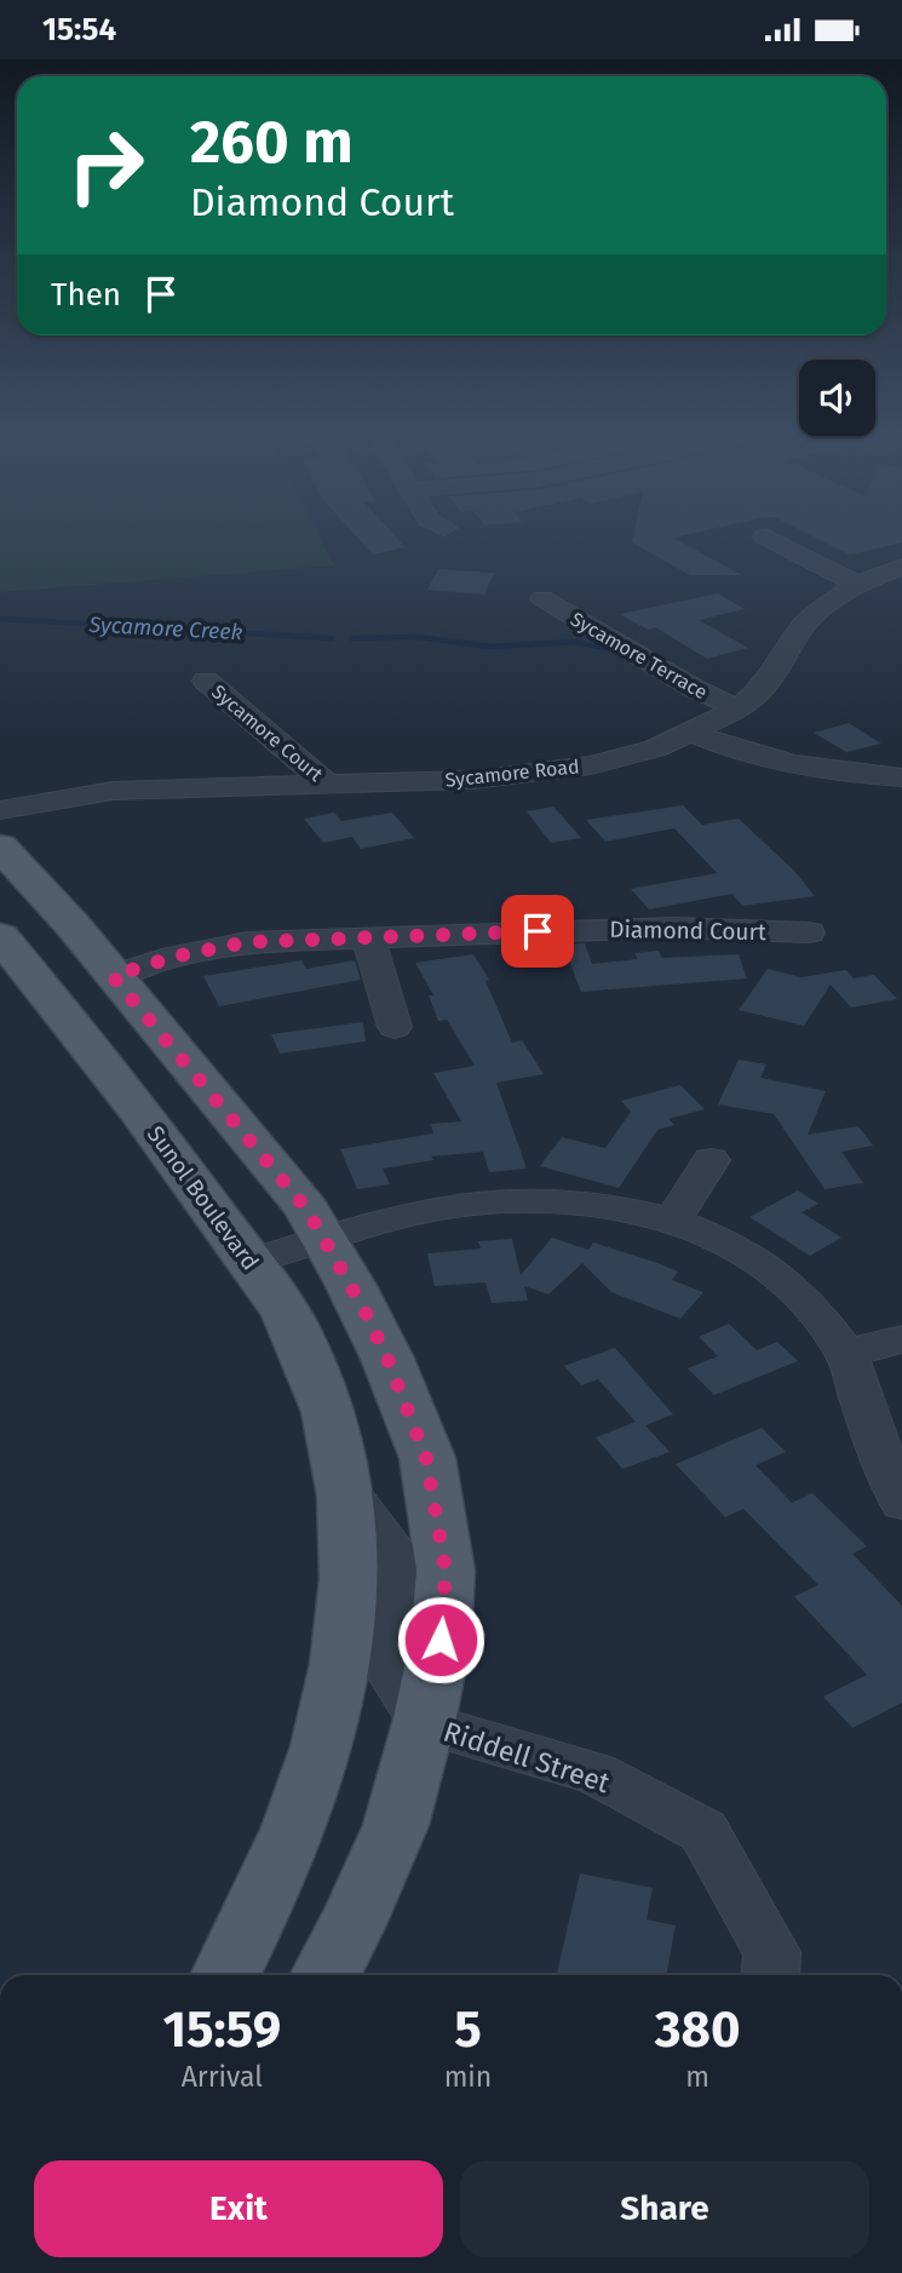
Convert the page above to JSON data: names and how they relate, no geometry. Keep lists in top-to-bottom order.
{
  "streets": {
    "main road": ["Sunol Boulevard"],
    "street": [
      "Sycamore Terrace",
      "Sycamore Court",
      "Sycamore Road",
      "Diamond Court",
      "Riddell Street"
    ]
  },
  "crossings": [
    ["Sycamore Terrace", "Sycamore Road"],
    ["Sycamore Court", "Sycamore Road"],
    ["Sunol Boulevard", "Riddell Street"]
  ],
  "water": ["Sycamore Creek"],
  "page": {
    "status": "15:54",
    "turn": ["260 m", "Diamond Court"],
    "then": "Then",
    "eta": [
      "15:59",
      "Arrival",
      "5",
      "min",
      "380",
      "m"
    ],
    "buttons": ["Exit", "Share"]
  }
}
